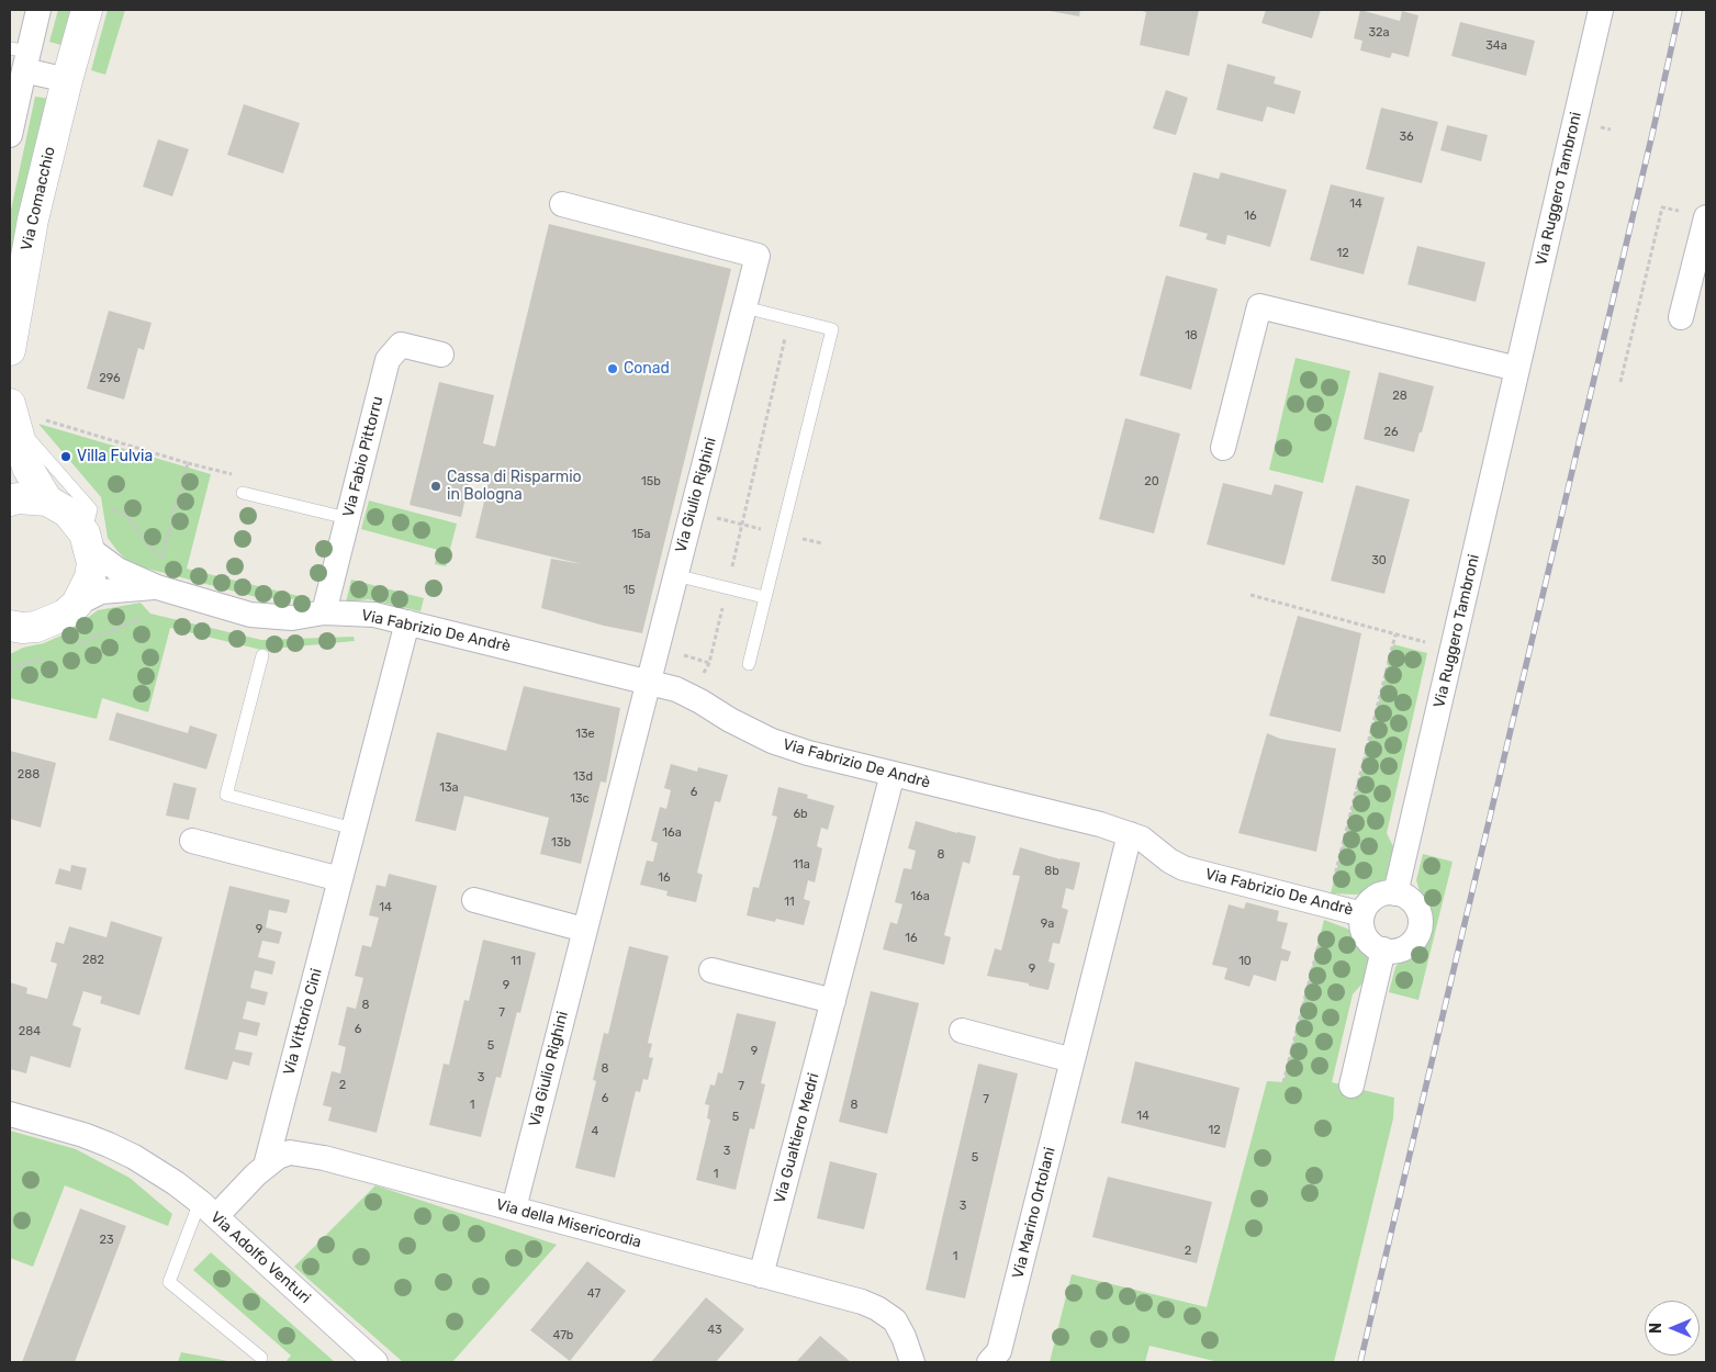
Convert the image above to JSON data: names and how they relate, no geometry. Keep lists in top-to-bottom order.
{
  "streets": {
    "main road": ["Via Comacchio"],
    "street": [
      "Via Ruggero Tambroni",
      "Via Fabio Pittorru",
      "Via Giulio Righini",
      "Via Fabrizio De Andrè",
      "Via Vittorio Cini",
      "Via Gualtiero Medri",
      "Via Marino Ortolani",
      "Via della Misericordia",
      "Via Adolfo Venturi"
    ]
  },
  "crossings": [
    ["Via Ruggero Tambroni", "Via Fabrizio De Andrè"],
    ["Via Fabio Pittorru", "Via Fabrizio De Andrè"],
    ["Via Giulio Righini", "Via Fabrizio De Andrè"],
    ["Via Giulio Righini", "Via della Misericordia"],
    ["Via Fabrizio De Andrè", "Via Vittorio Cini"],
    ["Via Fabrizio De Andrè", "Via Gualtiero Medri"],
    ["Via Fabrizio De Andrè", "Via Marino Ortolani"],
    ["Via Vittorio Cini", "Via della Misericordia"],
    ["Via Gualtiero Medri", "Via della Misericordia"],
    ["Via della Misericordia", "Via Adolfo Venturi"]
  ],
  "places": ["Conad", "Villa Fulvia", "Cassa di Risparmio in Bologna"],
  "house_numbers": [
    "32a",
    "34a",
    "36",
    "14",
    "16",
    "12",
    "18",
    "296",
    "28",
    "26",
    "15b",
    "20",
    "15a",
    "30",
    "15",
    "13e",
    "288",
    "13d",
    "13a",
    "6",
    "13c",
    "6b",
    "16a",
    "13b",
    "8",
    "11a",
    "8b",
    "16",
    "16a",
    "11",
    "14",
    "9a",
    "9",
    "16",
    "282",
    "11",
    "10",
    "9",
    "9",
    "8",
    "7",
    "6",
    "284",
    "5",
    "9",
    "8",
    "3",
    "2",
    "7",
    "6",
    "7",
    "1",
    "8",
    "14",
    "5",
    "12",
    "4",
    "3",
    "5",
    "1",
    "3",
    "23",
    "2",
    "1",
    "47",
    "43",
    "47b"
  ],
  "north": "left"
}
